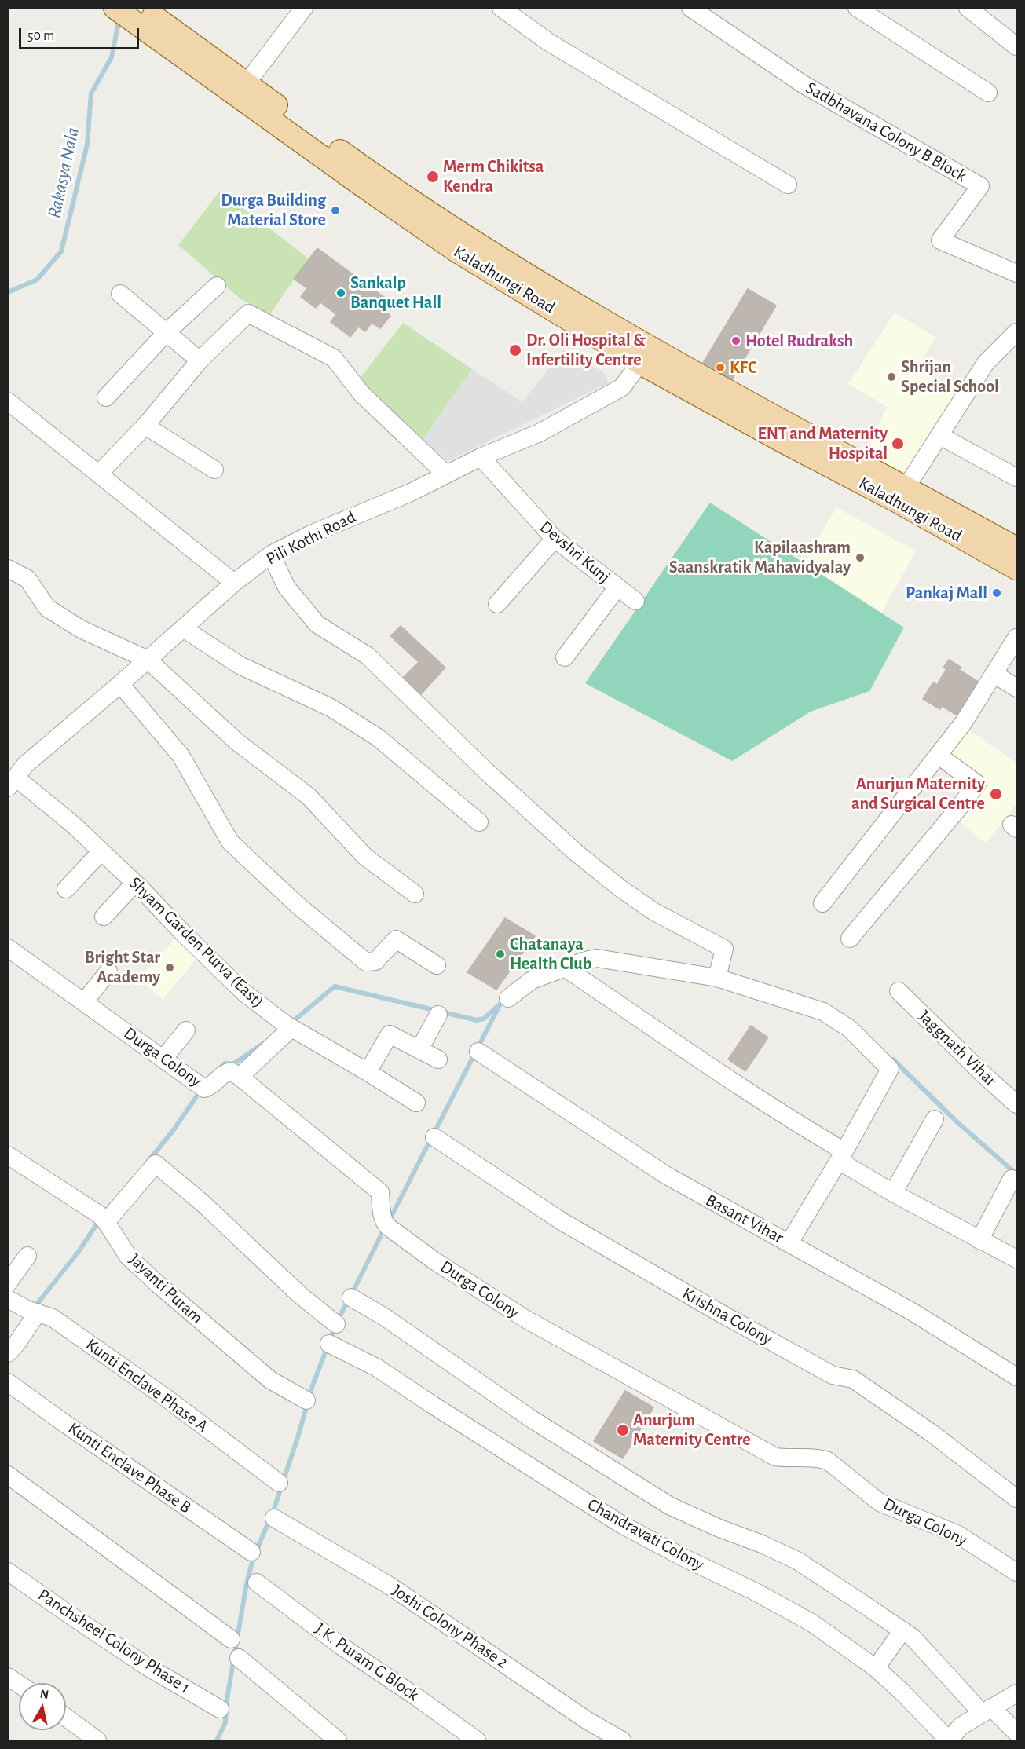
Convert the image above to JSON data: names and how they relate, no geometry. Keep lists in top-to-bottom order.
{
  "streets": {
    "main road": ["Kaladhungi Road"],
    "street": [
      "Sadbhavana Colony B Block",
      "Pili Kothi Road",
      "Devshri Kunj",
      "Shyam Garden Purva (East)",
      "Jaggnath Vihar",
      "Durga Colony",
      "Basant Vihar",
      "Jayanti Puram",
      "Krishna Colony",
      "Kunti Enclave Phase A",
      "Kunti Enclave Phase B",
      "Chandravati Colony",
      "Joshi Colony Phase 2",
      "Panchsheel Colony Phase 1",
      "J.K. Puram G Block"
    ]
  },
  "crossings": [
    ["Kaladhungi Road", "Pili Kothi Road"],
    ["Pili Kothi Road", "Devshri Kunj"],
    ["Pili Kothi Road", "Shyam Garden Purva (East)"]
  ],
  "water": ["Rakasya Nala"],
  "places": [
    "Merm Chikitsa Kendra",
    "Durga Building Material Store",
    "Sankalp Banquet Hall",
    "Hotel Rudraksh",
    "Dr. Oli Hospital & Infertility Centre",
    "KFC",
    "Shrijan Special School",
    "ENT and Maternity Hospital",
    "Kapilaashram Saanskratik Mahavidyalay",
    "Pankaj Mall",
    "Anurjun Maternity and Surgical Centre",
    "Chatanaya Health Club",
    "Bright Star Academy",
    "Anurjum Maternity Centre"
  ],
  "scale_bar": "50 m",
  "north": "top"
}
